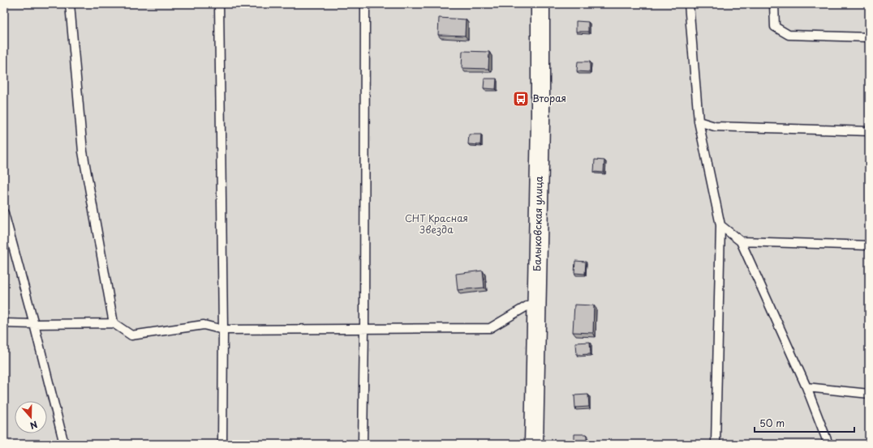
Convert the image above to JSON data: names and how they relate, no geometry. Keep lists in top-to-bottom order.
{
  "streets": {
    "street": ["Балыковская улица"]
  },
  "parks": ["СНТ Красная Звезда"],
  "places": {
    "bus stop": ["Вторая"]
  },
  "scale_bar": "50 m",
  "north": "bottom"
}
